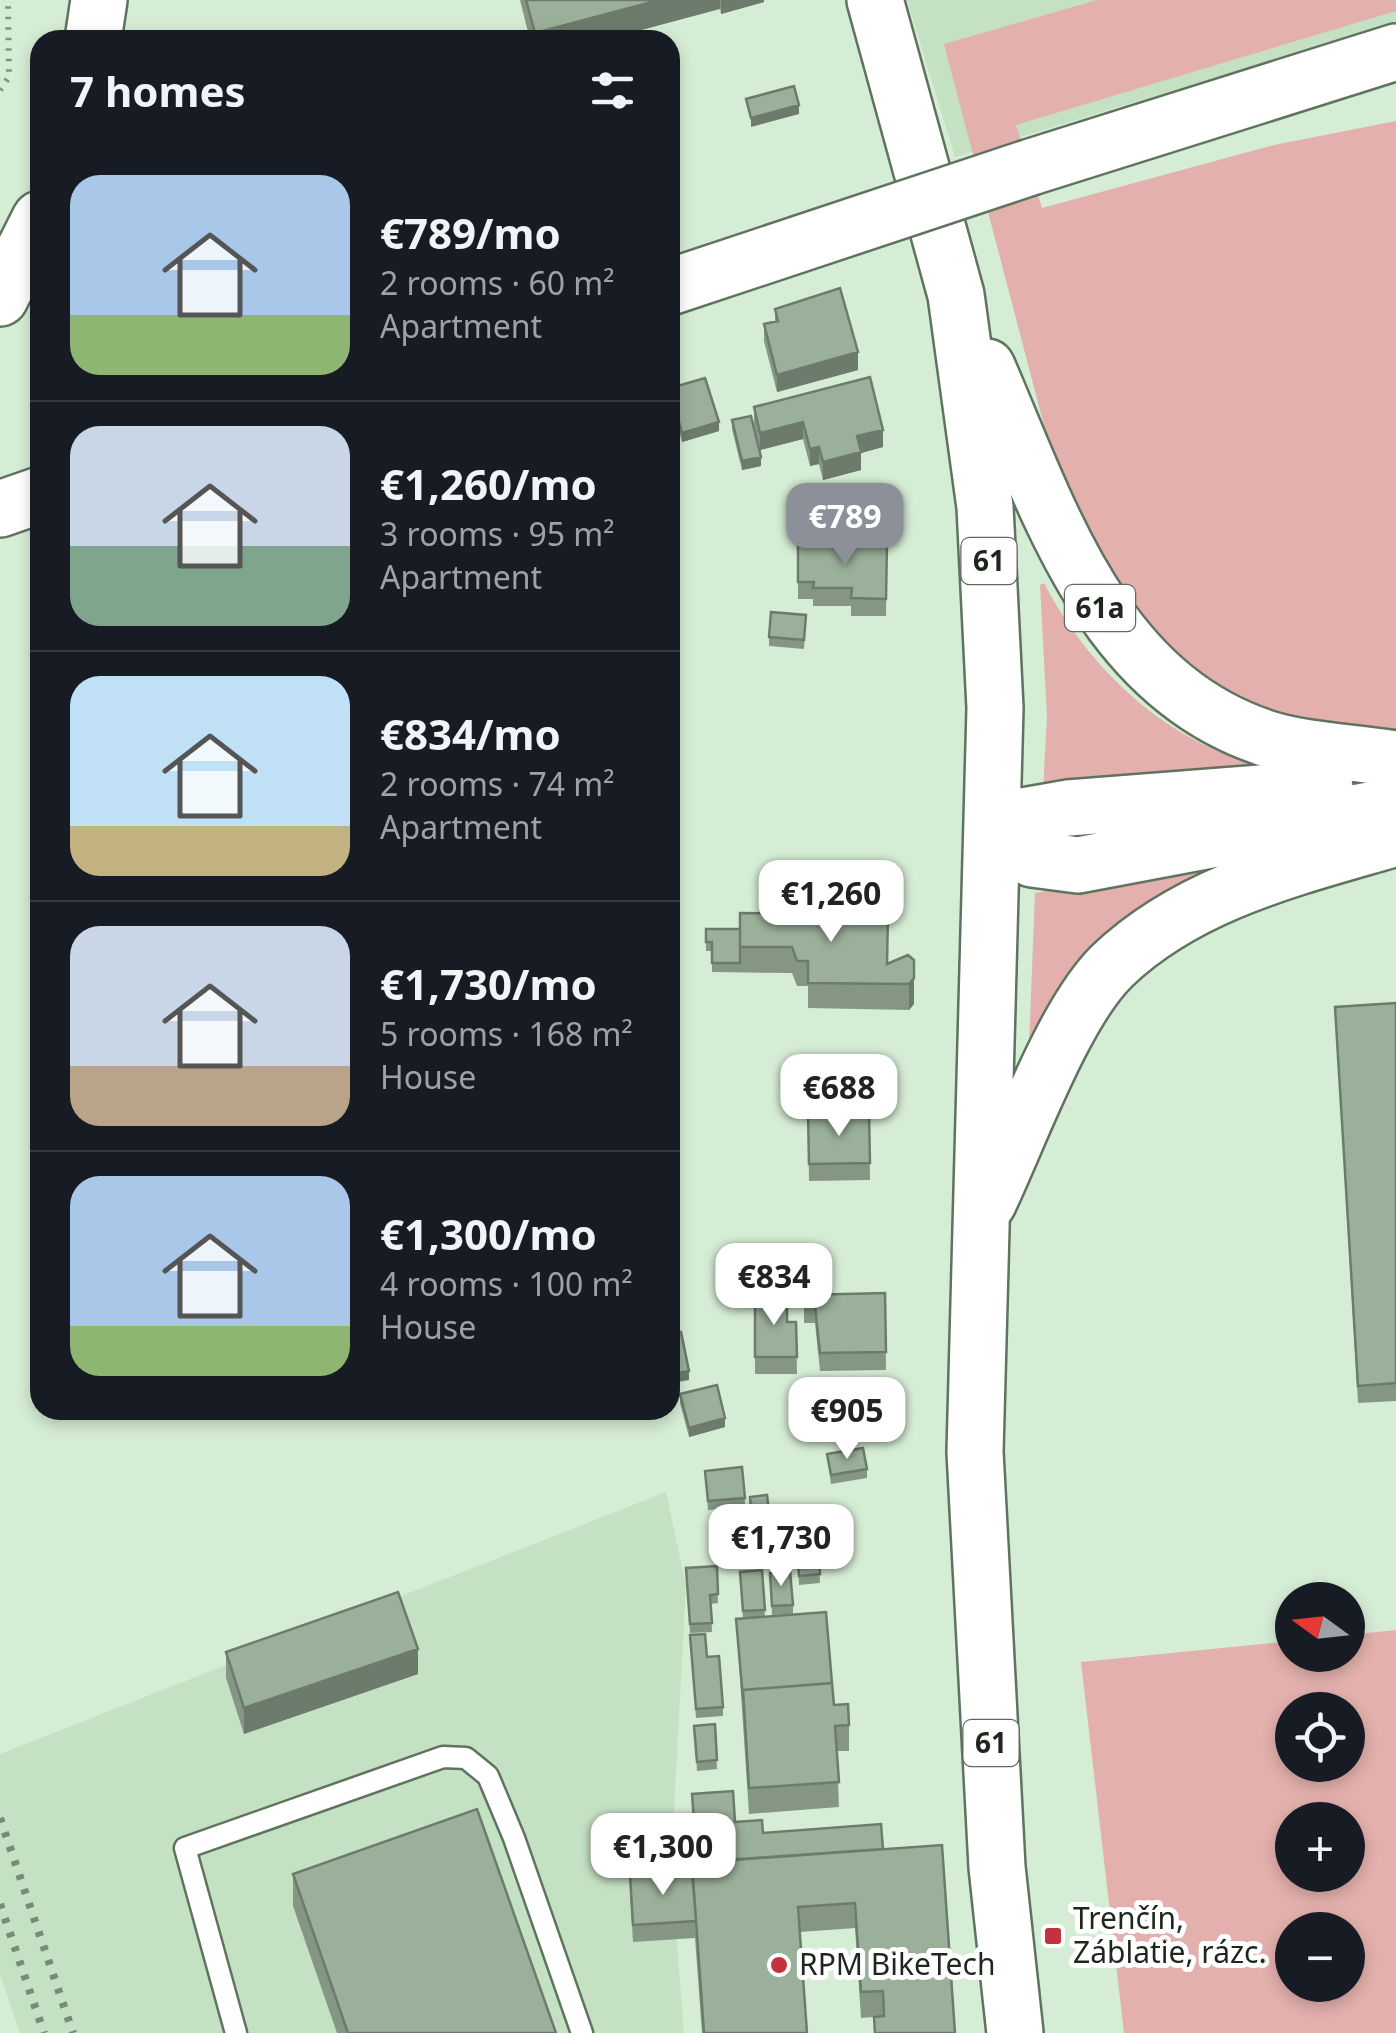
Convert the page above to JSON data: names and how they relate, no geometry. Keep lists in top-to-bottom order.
{
  "streets": {
    "main road": ["61", "61a"]
  },
  "crossings": [
    ["61", "61a"]
  ],
  "places": {
    "transit": ["Trenčín, Záblatie, rázc."],
    "other": ["RPM BikeTech"]
  },
  "north": "left",
  "page": {
    "heading": "7 homes",
    "list": [
      {
        "name": "€789/mo",
        "note": "2 rooms · 60 m² · Apartment"
      },
      {
        "name": "€1,260/mo",
        "note": "3 rooms · 95 m² · Apartment"
      },
      {
        "name": "€834/mo",
        "note": "2 rooms · 74 m² · Apartment"
      },
      {
        "name": "€1,730/mo",
        "note": "5 rooms · 168 m² · House"
      },
      {
        "name": "€1,300/mo",
        "note": "4 rooms · 100 m² · House"
      }
    ],
    "price": [
      "€789",
      "€1,260",
      "€688",
      "€834",
      "€905",
      "€1,730",
      "€1,300"
    ],
    "map_buttons": ["+", "−"]
  }
}
